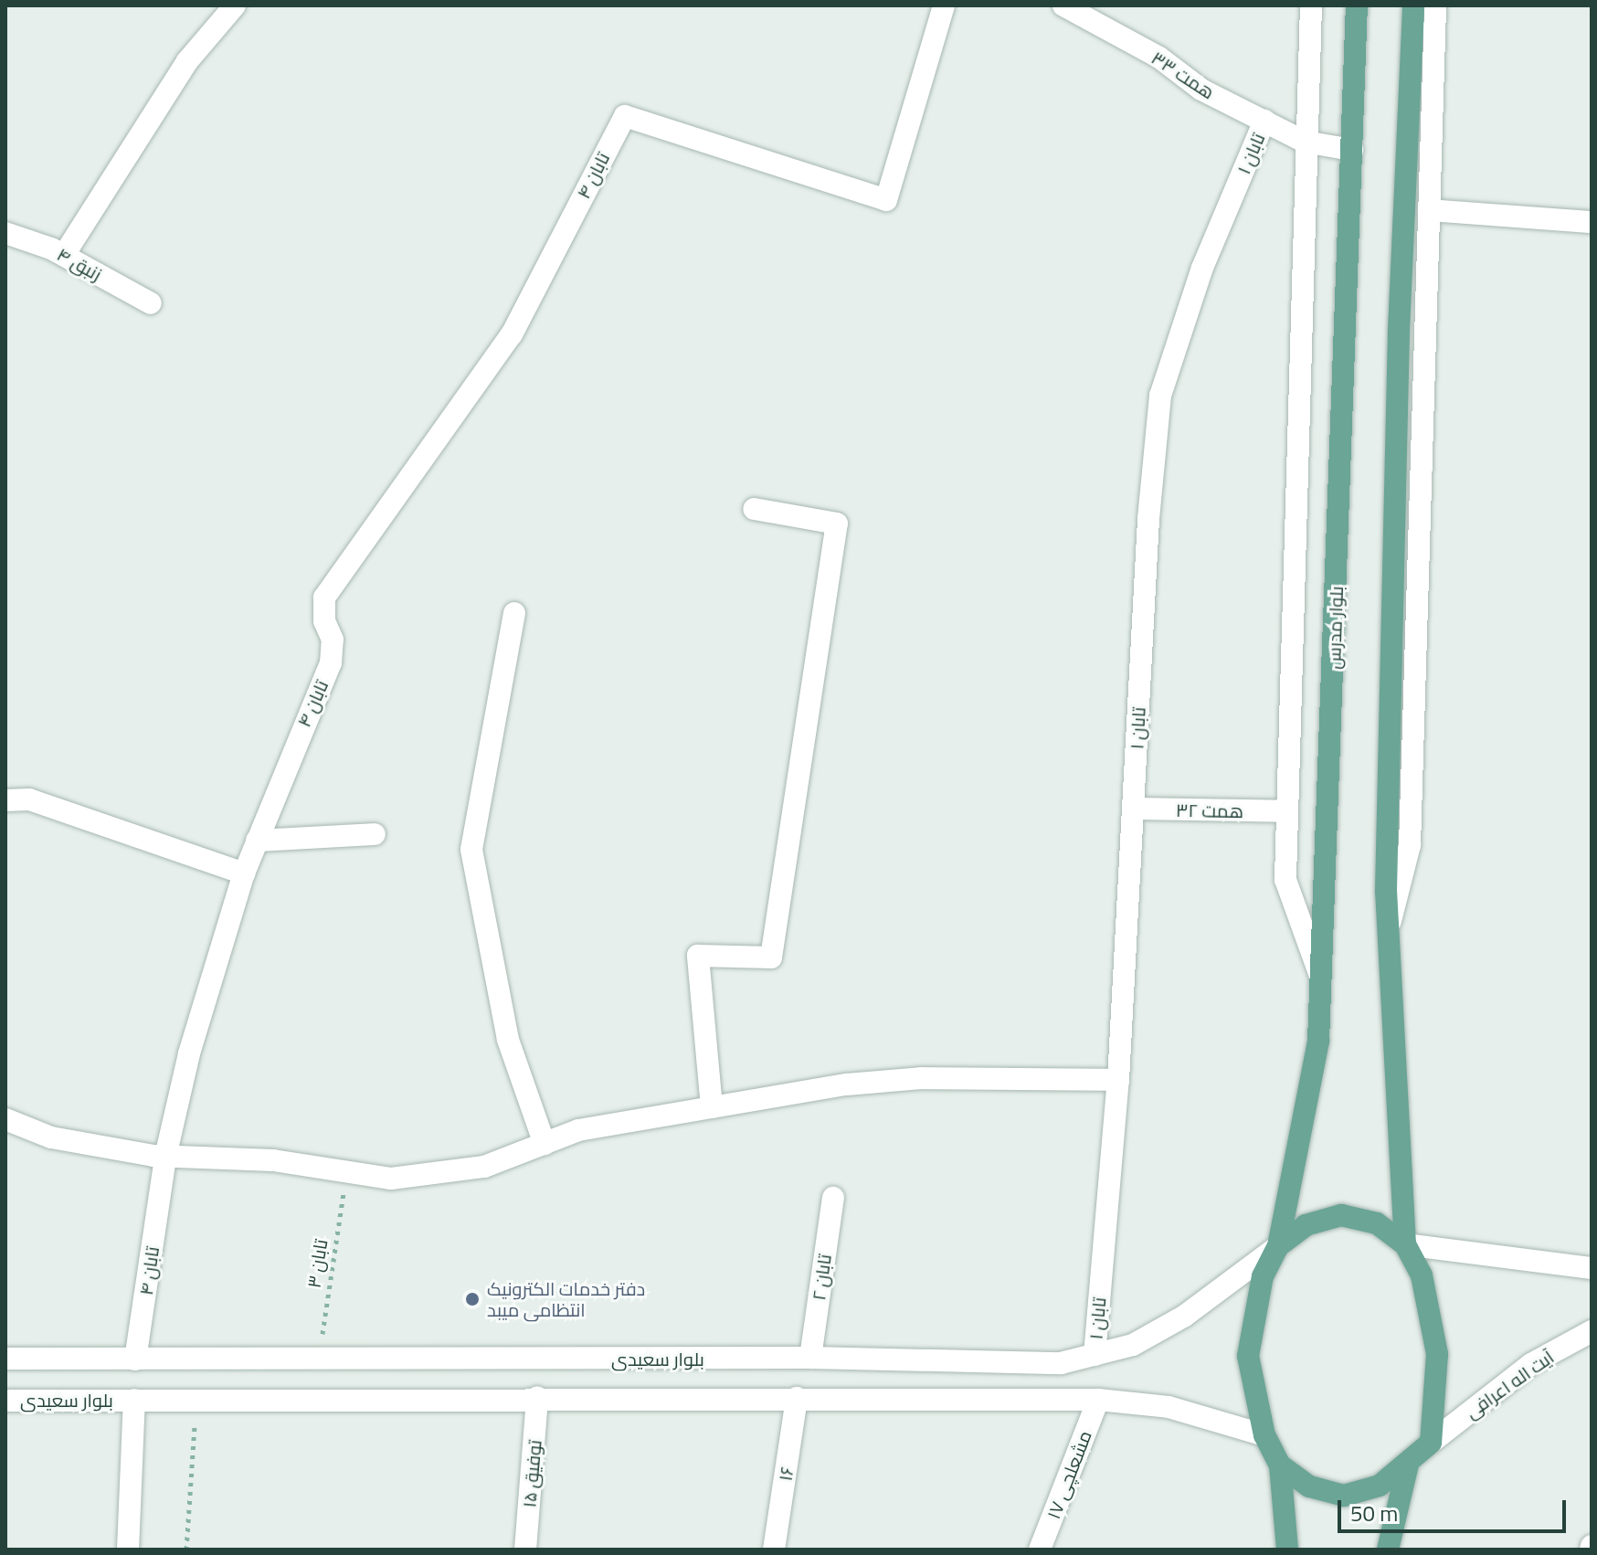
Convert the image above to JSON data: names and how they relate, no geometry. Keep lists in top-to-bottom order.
{
  "streets": {
    "main road": ["بلوار مدرس"],
    "street": [
      "همت ۳۳",
      "تابان ۱",
      "تابان ۴",
      "زنبق ۴",
      "همت ۳۲",
      "تابان ۲",
      "بلوار سعیدی",
      "آیت اله اعرافی",
      "توفیق ۱۵",
      "۱۶",
      "مشعلچی ۱۷"
    ],
    "path": ["تابان ۳"]
  },
  "crossings": [
    ["همت ۳۳", "تابان ۱"],
    ["همت ۳۳", "بلوار مدرس"],
    ["تابان ۱", "همت ۳۲"],
    ["تابان ۱", "بلوار سعیدی"],
    ["تابان ۴", "بلوار سعیدی"],
    ["بلوار مدرس", "بلوار سعیدی"],
    ["بلوار مدرس", "آیت اله اعرافی"],
    ["تابان ۳", "بلوار سعیدی"],
    ["تابان ۲", "بلوار سعیدی"],
    ["بلوار سعیدی", "آیت اله اعرافی"],
    ["بلوار سعیدی", "توفیق ۱۵"],
    ["بلوار سعیدی", "۱۶"],
    ["بلوار سعیدی", "مشعلچی ۱۷"]
  ],
  "places": ["دفتر خدمات الکترونیک انتظامی میبد"],
  "scale_bar": "50 m"
}
